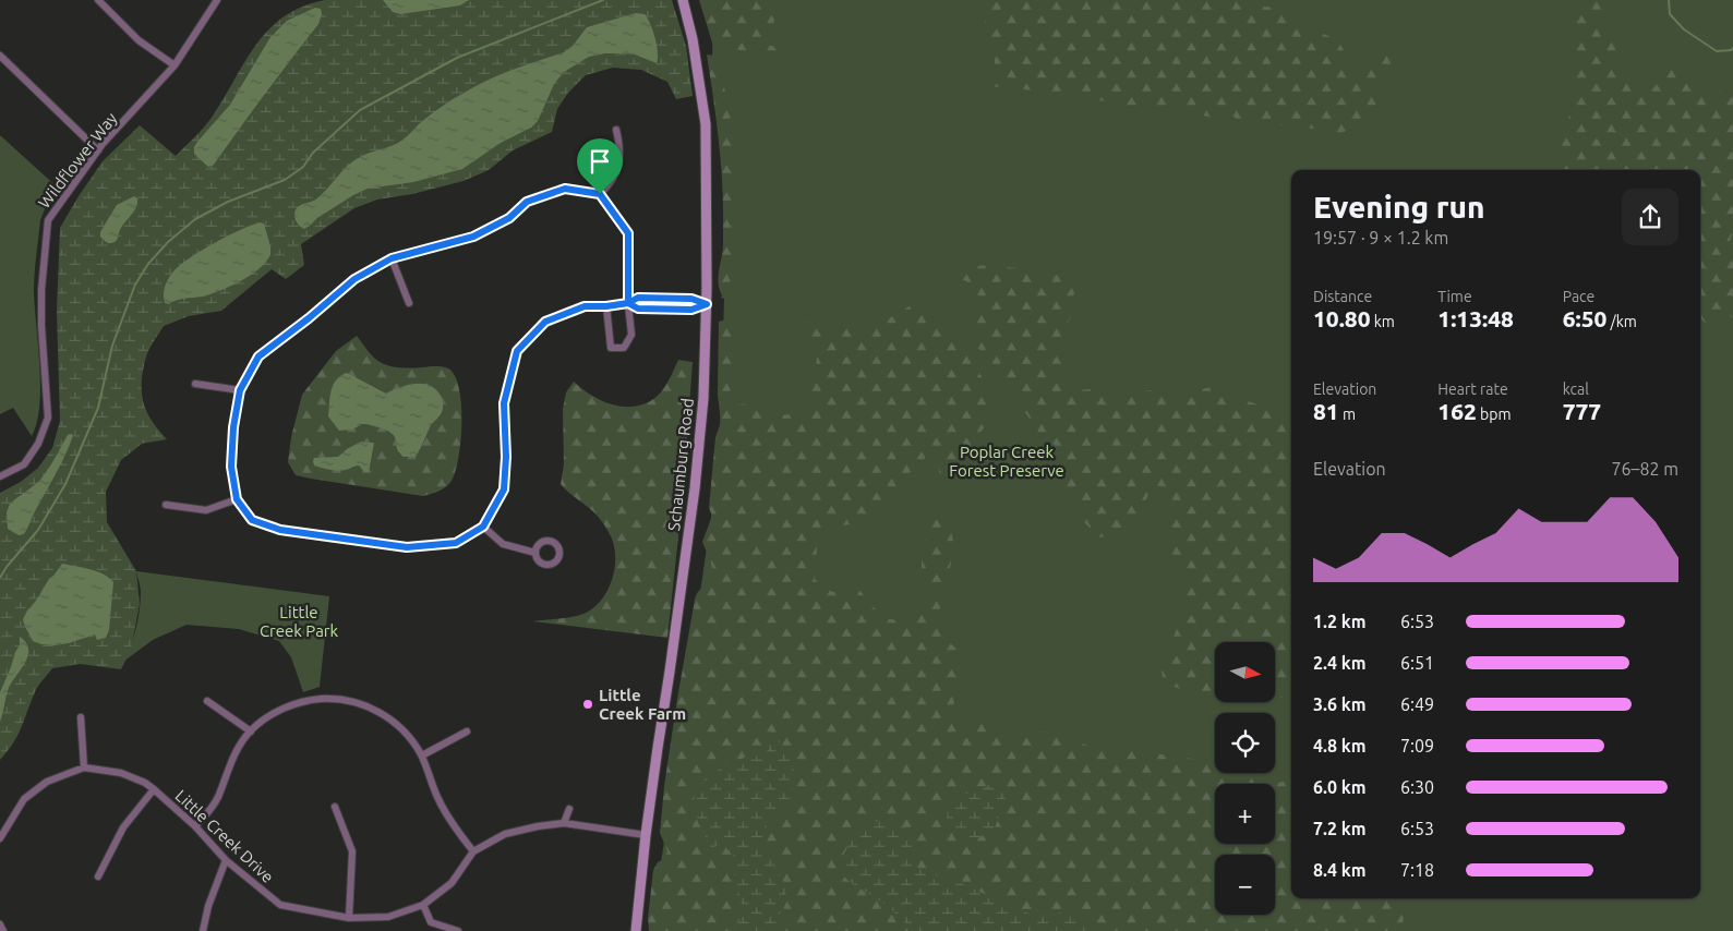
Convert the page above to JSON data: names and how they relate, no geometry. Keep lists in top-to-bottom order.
{
  "streets": {
    "main road": ["Schaumburg Road"],
    "street": ["Wildflower Way", "Little Creek Drive"]
  },
  "crossings": [
    ["Schaumburg Road", "Little Creek Drive"]
  ],
  "parks": ["Poplar Creek Forest Preserve", "Little Creek Park"],
  "places": ["Little Creek Farm"],
  "north": "right",
  "page": {
    "heading": ["Evening run", "19:57 · 9 × 1.2 km"],
    "stats": [
      ["Distance", "10.80 km"],
      ["Time", "1:13:48"],
      ["Pace", "6:50 /km"],
      ["Elevation", "81 m"],
      ["Heart rate", "162 bpm"],
      ["kcal", "777"]
    ],
    "chart": ["Elevation", "76–82 m"],
    "list": [
      {
        "name": "1.2 km",
        "note": "6:53"
      },
      {
        "name": "2.4 km",
        "note": "6:51"
      },
      {
        "name": "3.6 km",
        "note": "6:49"
      },
      {
        "name": "4.8 km",
        "note": "7:09"
      },
      {
        "name": "6.0 km",
        "note": "6:30"
      },
      {
        "name": "7.2 km",
        "note": "6:53"
      },
      {
        "name": "8.4 km",
        "note": "7:18"
      }
    ],
    "map_buttons": ["+", "−"]
  }
}
